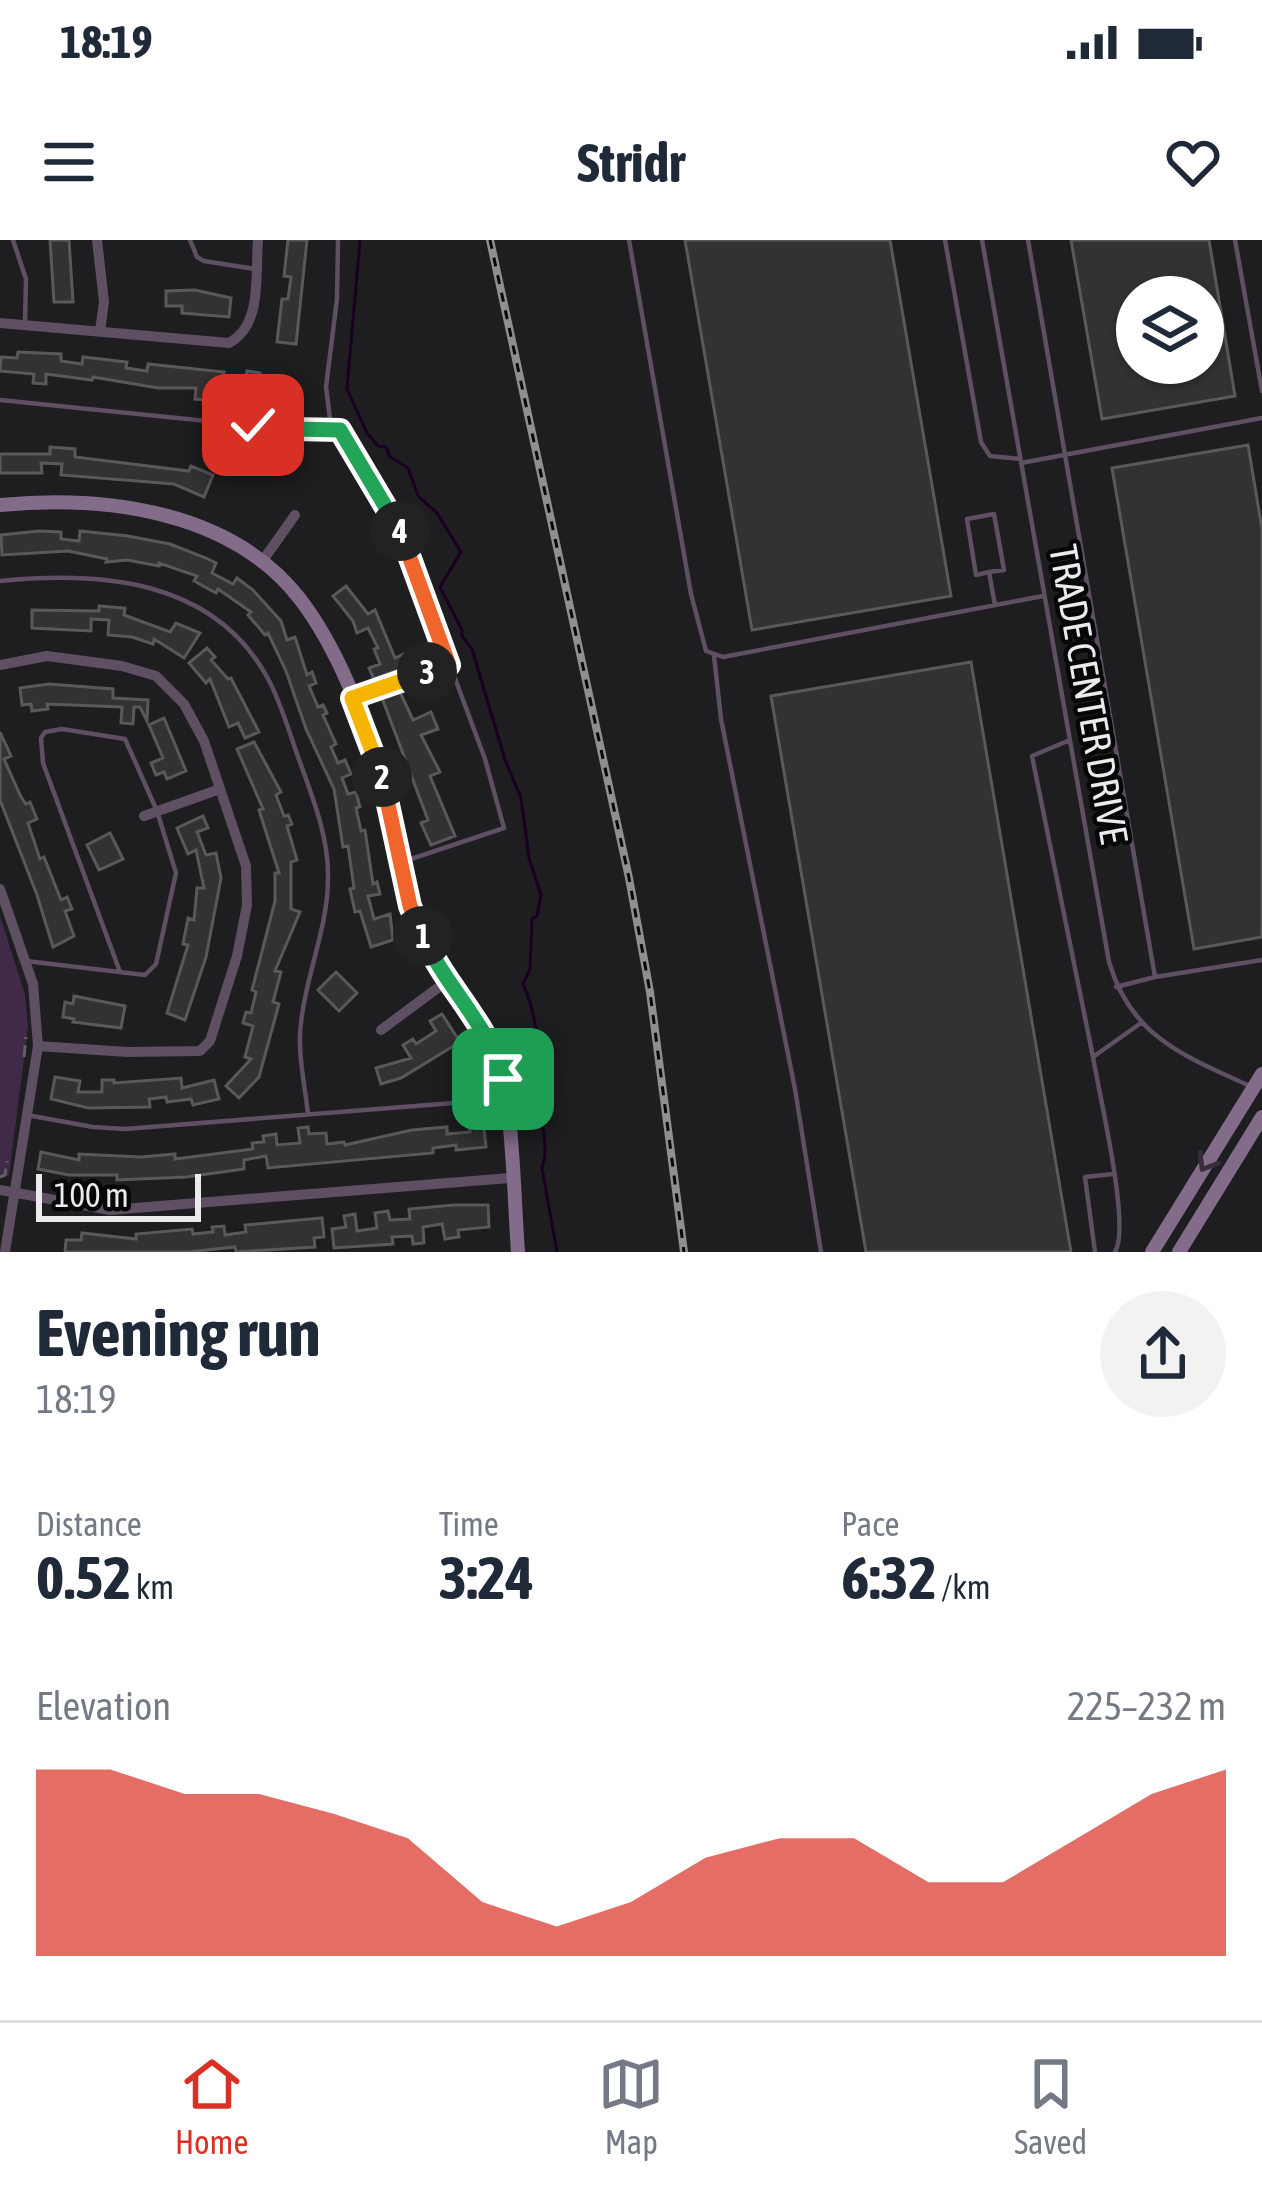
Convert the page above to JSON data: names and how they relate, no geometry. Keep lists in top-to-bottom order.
{
  "streets": {
    "lane": ["TRADE CENTER DRIVE"]
  },
  "scale_bar": "100 m",
  "page": {
    "status": "18:19",
    "header": "Stridr",
    "pins": [
      "4",
      "3",
      "2",
      "1"
    ],
    "scale": "100 m",
    "heading": ["Evening run", "18:19"],
    "stats": [
      ["Distance", "0.52 km"],
      ["Time", "3:24"],
      ["Pace", "6:32 /km"]
    ],
    "chart": ["Elevation", "225–232 m"],
    "tabs": ["Home", "Map", "Saved"]
  }
}
